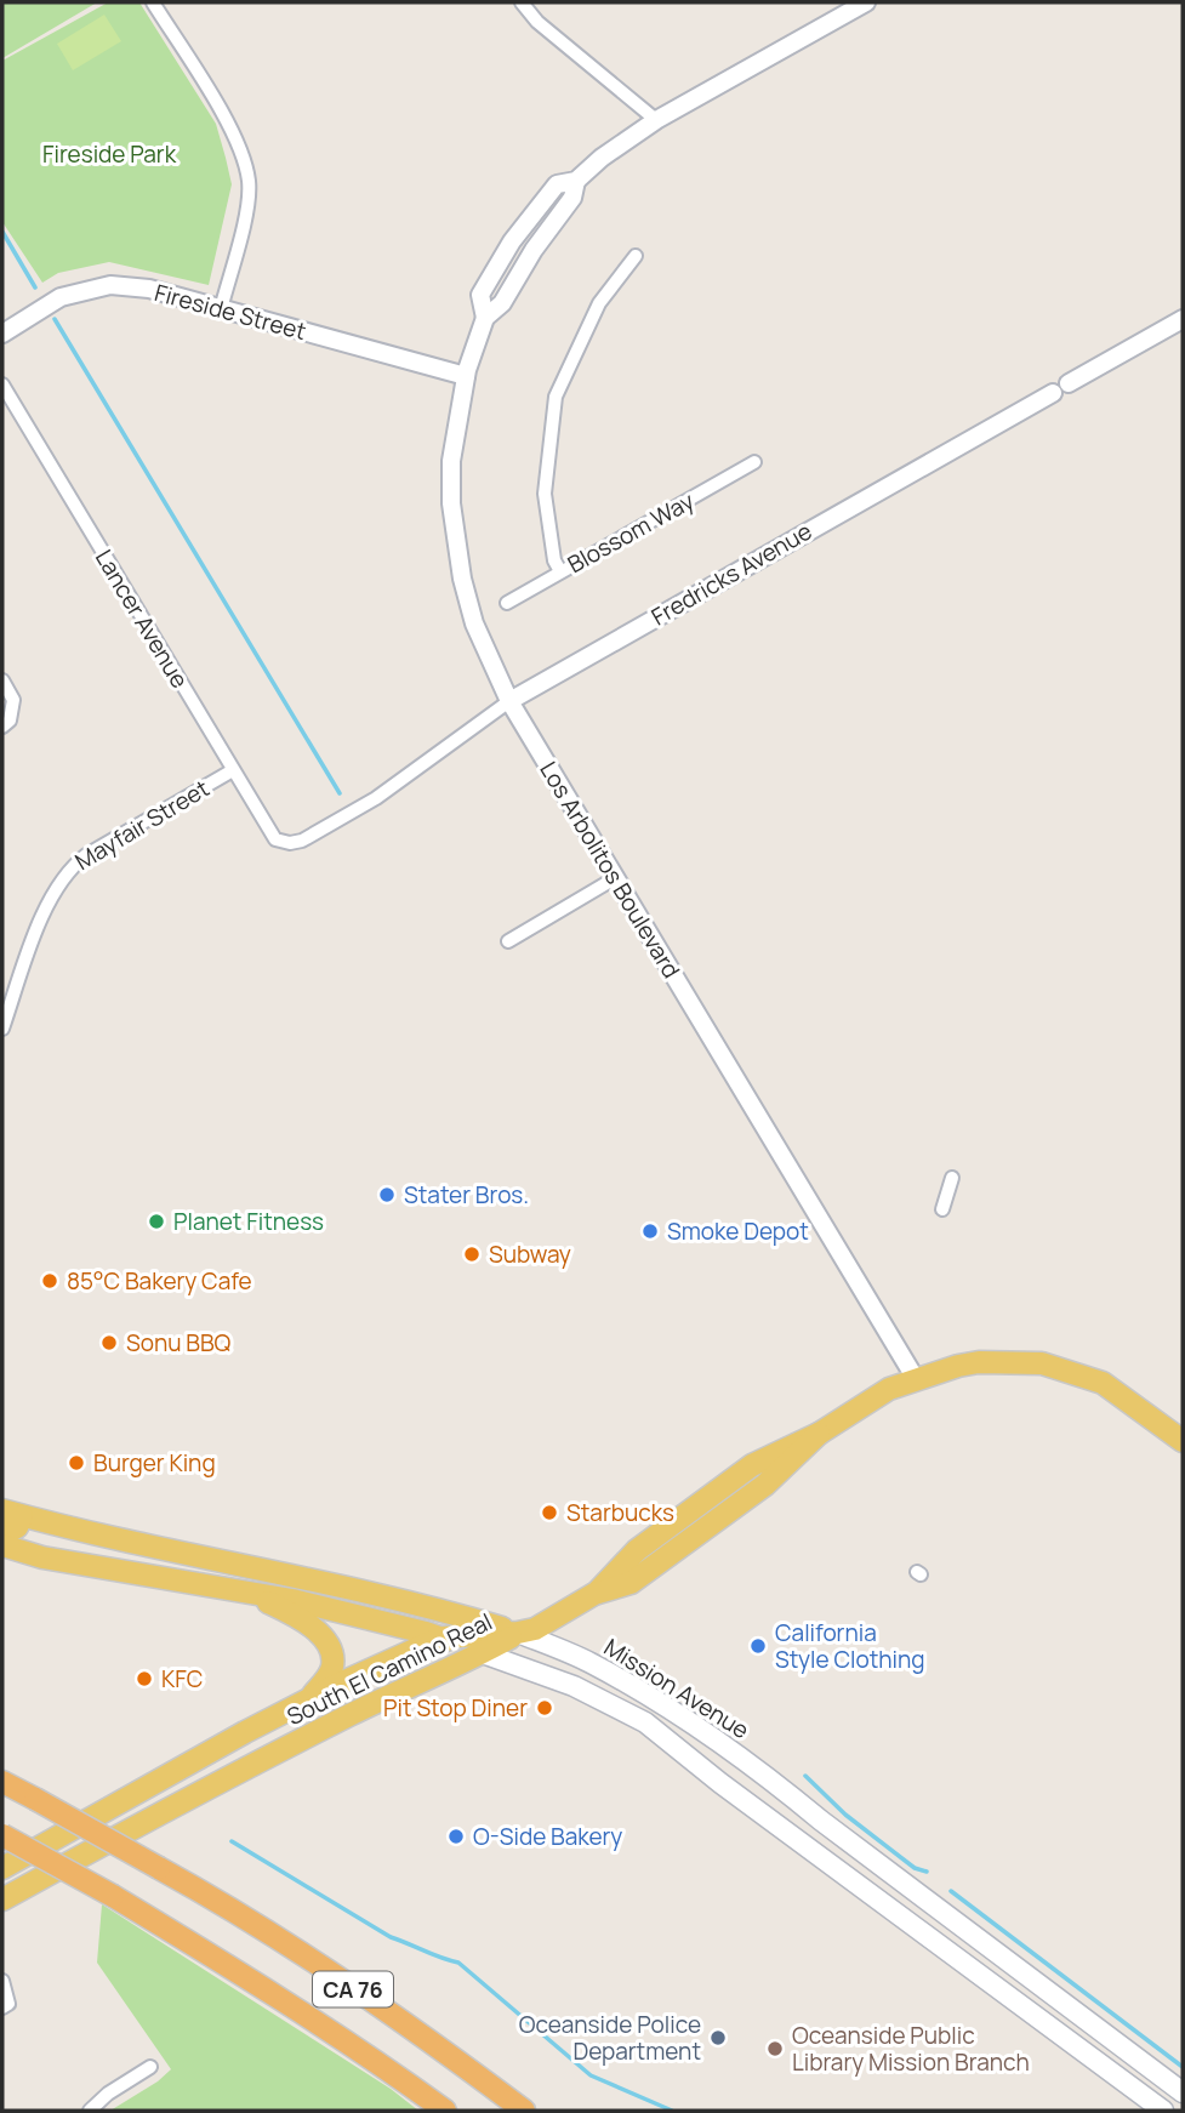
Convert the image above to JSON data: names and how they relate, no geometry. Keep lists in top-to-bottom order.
{
  "streets": {
    "highway": ["CA 76"],
    "main road": ["South El Camino Real", "Mission Avenue"],
    "street": [
      "Fireside Street",
      "Blossom Way",
      "Fredricks Avenue",
      "Lancer Avenue",
      "Mayfair Street",
      "Los Arbolitos Boulevard"
    ]
  },
  "crossings": [
    ["Fireside Street", "Los Arbolitos Boulevard"],
    ["Fredricks Avenue", "Lancer Avenue"],
    ["Fredricks Avenue", "Los Arbolitos Boulevard"],
    ["Lancer Avenue", "Mayfair Street"],
    ["South El Camino Real", "Mission Avenue"]
  ],
  "parks": ["Fireside Park"],
  "places": [
    "Stater Bros.",
    "Planet Fitness",
    "Smoke Depot",
    "Subway",
    "85°C Bakery Cafe",
    "Sonu BBQ",
    "Burger King",
    "Starbucks",
    "California Style Clothing",
    "KFC",
    "Pit Stop Diner",
    "O-Side Bakery",
    "Oceanside Police Department",
    "Oceanside Public Library Mission Branch"
  ]
}
